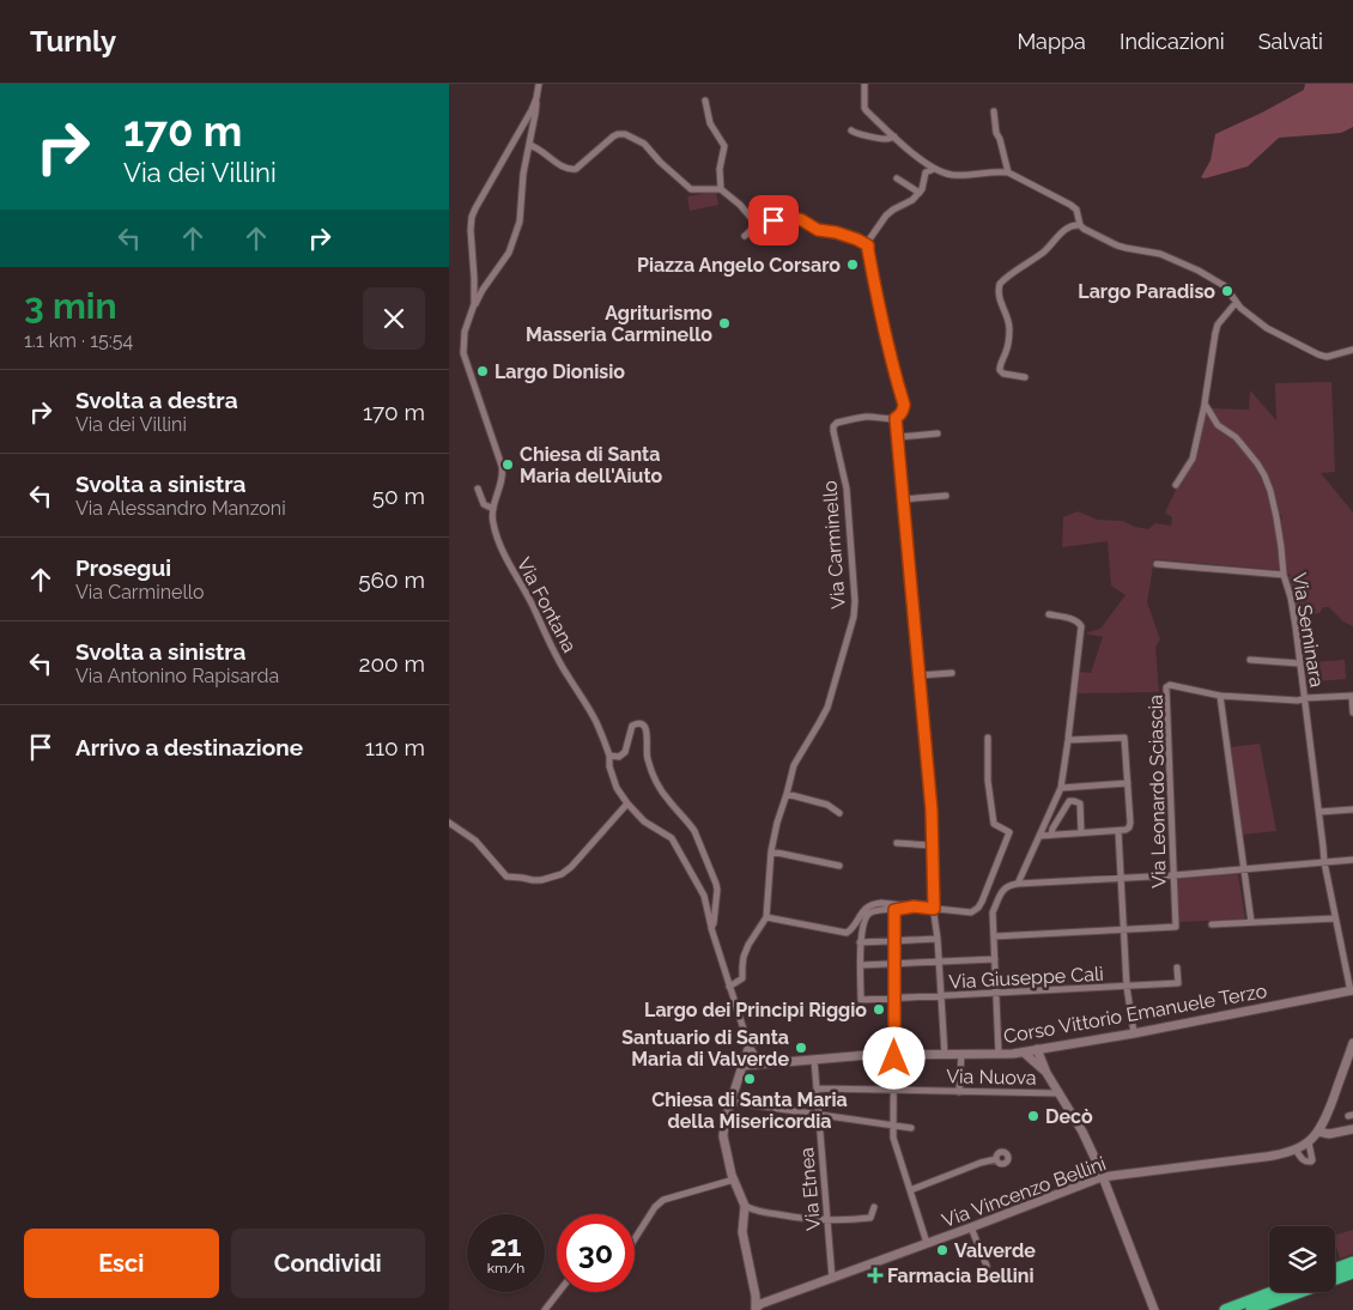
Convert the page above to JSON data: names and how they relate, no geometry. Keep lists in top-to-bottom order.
{
  "streets": {
    "street": [
      "Via Carminello",
      "Via Fontana",
      "Via Seminara",
      "Via Leonardo Sciascia",
      "Via Giuseppe Calì",
      "Corso Vittorio Emanuele Terzo",
      "Via Nuova",
      "Via Etnea",
      "Via Vincenzo Bellini"
    ]
  },
  "crossings": [
    ["Via Seminara", "Via Leonardo Sciascia"],
    ["Via Seminara", "Corso Vittorio Emanuele Terzo"],
    ["Corso Vittorio Emanuele Terzo", "Via Etnea"],
    ["Via Nuova", "Via Etnea"],
    ["Via Etnea", "Via Vincenzo Bellini"]
  ],
  "places": {
    "other": [
      "Piazza Angelo Corsaro",
      "Largo Paradiso",
      "Agriturismo Masseria Carminello",
      "Largo Dionisio",
      "Chiesa di Santa Maria dell'Aiuto",
      "Largo dei Principi Riggio",
      "Santuario di Santa Maria di Valverde",
      "Chiesa di Santa Maria della Misericordia",
      "Decò",
      "Valverde"
    ],
    "health": ["Farmacia Bellini"]
  },
  "page": {
    "header": "Turnly",
    "nav": ["Mappa", "Indicazioni", "Salvati"],
    "turn": ["170 m", "Via dei Villini"],
    "heading": ["3 min", "1.1 km · 15:54"],
    "list": [
      {
        "name": "Svolta a destra",
        "note": "Via dei Villini",
        "value": "170 m"
      },
      {
        "name": "Svolta a sinistra",
        "note": "Via Alessandro Manzoni",
        "value": "50 m"
      },
      {
        "name": "Prosegui",
        "note": "Via Carminello",
        "value": "560 m"
      },
      {
        "name": "Svolta a sinistra",
        "note": "Via Antonino Rapisarda",
        "value": "200 m"
      },
      {
        "name": "Arrivo a destinazione",
        "value": "110 m"
      }
    ],
    "speed": "21 km/h",
    "limit": "30",
    "buttons": ["Esci", "Condividi"]
  }
}
